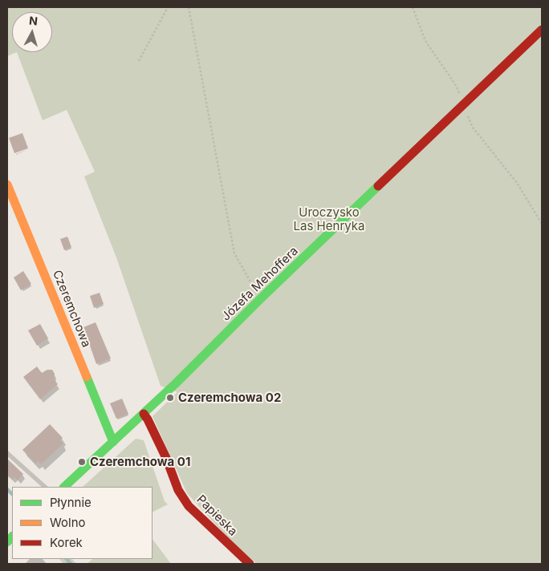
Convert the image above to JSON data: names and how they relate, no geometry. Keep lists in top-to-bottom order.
{
  "streets": {
    "street": ["Józefa Mehoffera", "Czeremchowa", "Papieska"]
  },
  "crossings": [
    ["Józefa Mehoffera", "Czeremchowa"],
    ["Józefa Mehoffera", "Papieska"]
  ],
  "parks": ["Uroczysko Las Henryka"],
  "places": ["Czeremchowa 02", "Czeremchowa 01"],
  "legend": ["Płynnie", "Wolno", "Korek"],
  "north": "top"
}
